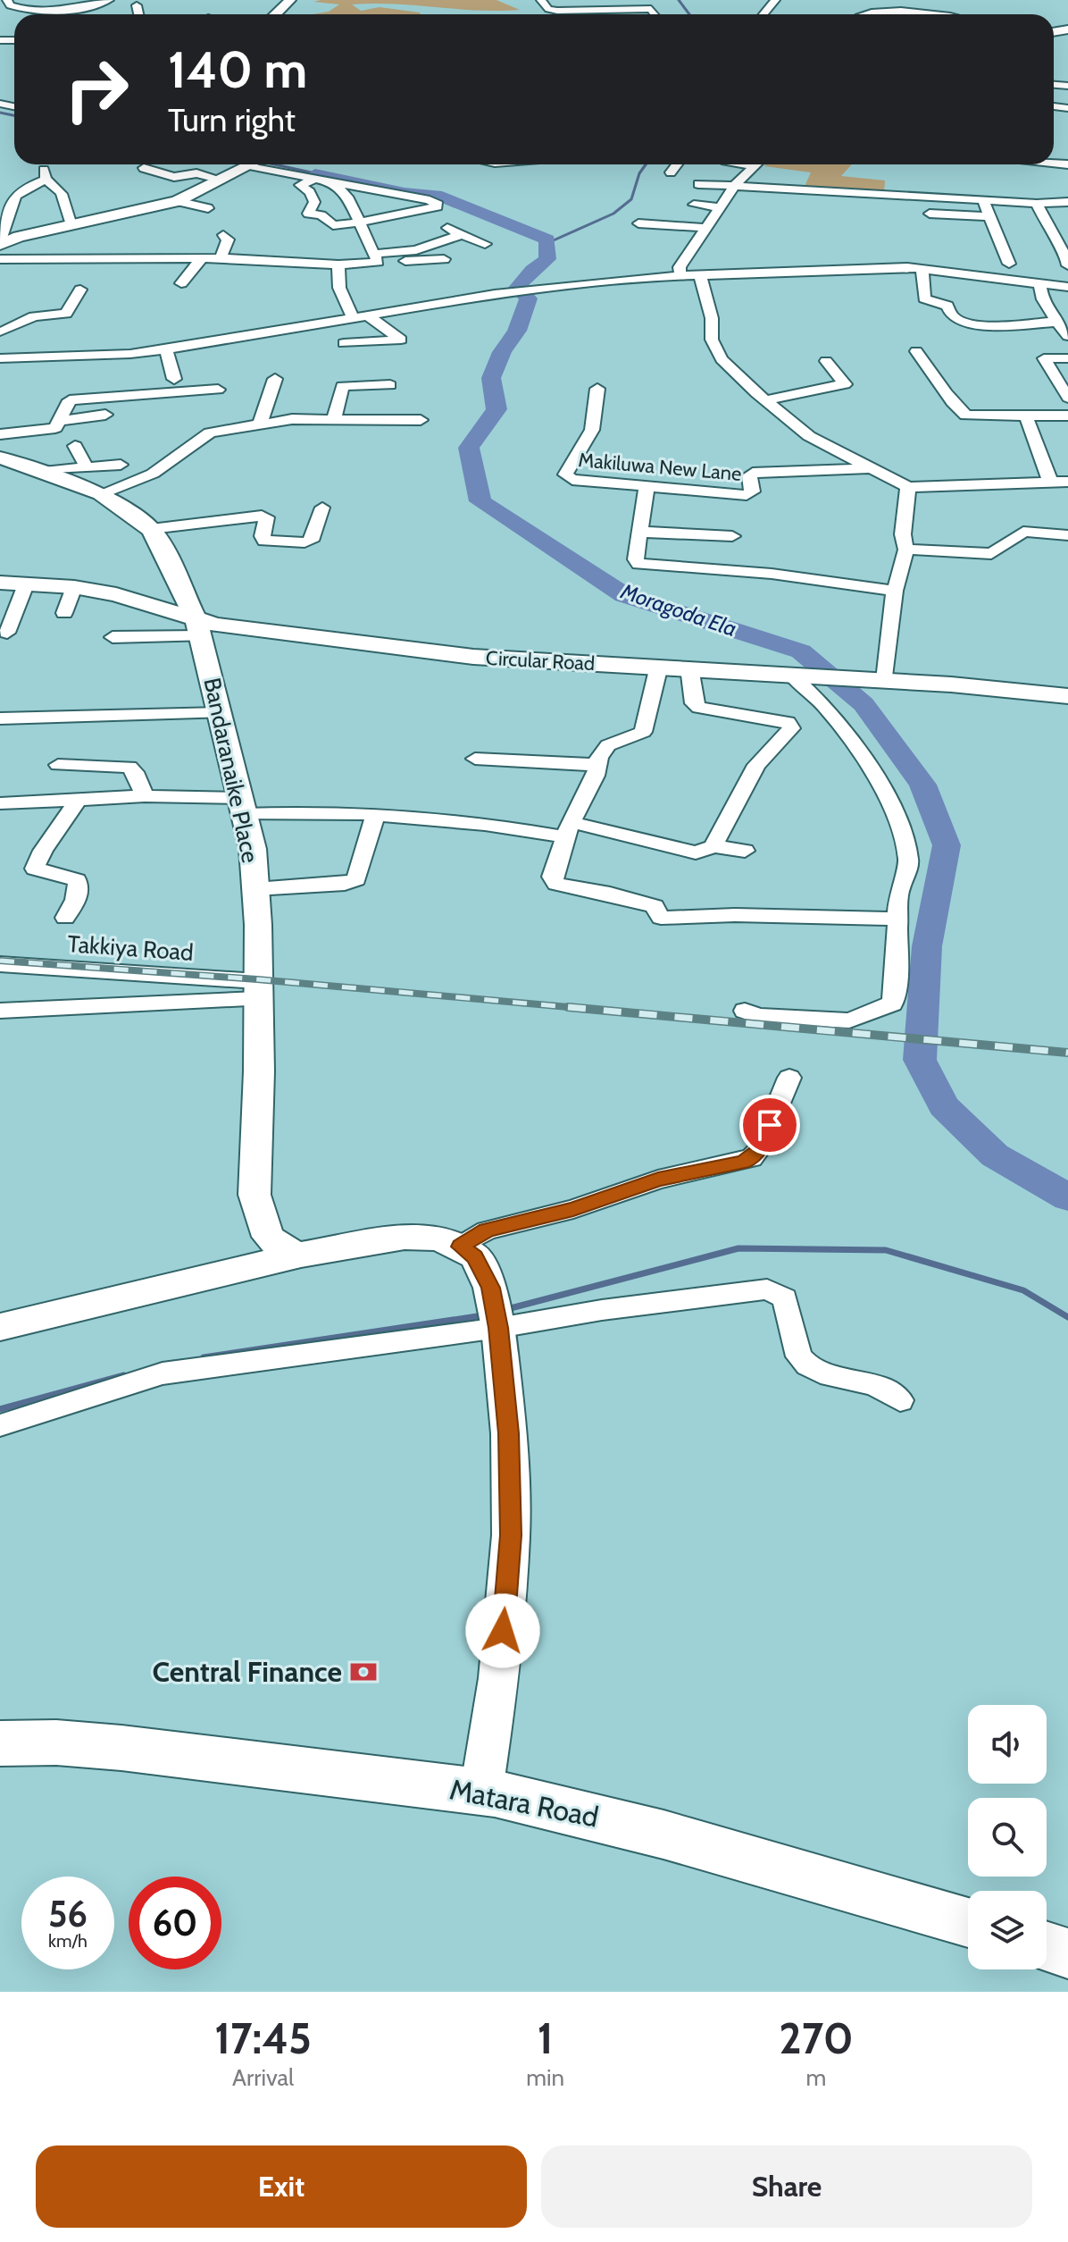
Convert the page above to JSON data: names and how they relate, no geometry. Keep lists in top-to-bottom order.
{
  "streets": {
    "highway": ["Matara Road"],
    "main road": ["Circular Road", "Bandaranaike Place"],
    "street": ["Makiluwa New Lane", "Takkiya Road"]
  },
  "crossings": [
    ["Circular Road", "Bandaranaike Place"],
    ["Bandaranaike Place", "Takkiya Road"]
  ],
  "water": ["Moragoda Ela"],
  "places": {
    "bank": ["Central Finance"]
  },
  "page": {
    "turn": ["140 m", "Turn right"],
    "speed": "56 km/h",
    "limit": "60",
    "eta": [
      "17:45",
      "Arrival",
      "1",
      "min",
      "270",
      "m"
    ],
    "buttons": ["Exit", "Share"]
  }
}
